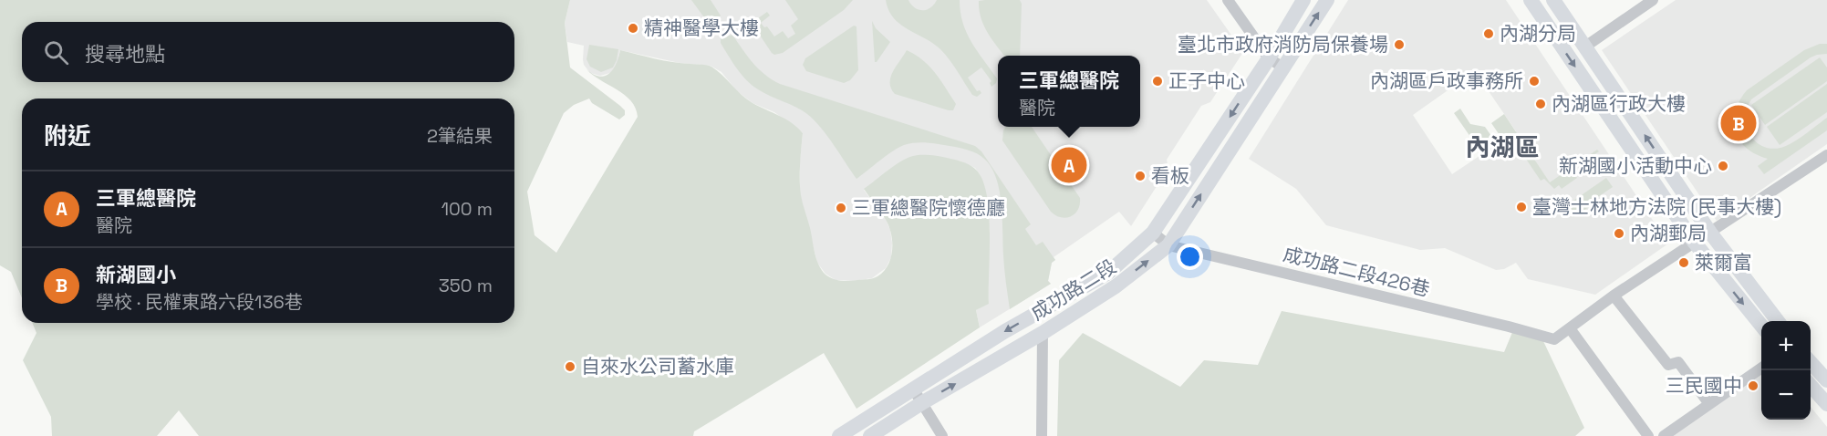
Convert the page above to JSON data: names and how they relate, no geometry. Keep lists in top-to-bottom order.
{
  "streets": {
    "main road": ["成功路二段"],
    "street": ["成功路二段426巷"]
  },
  "crossings": [
    ["成功路二段426巷", "成功路二段"]
  ],
  "districts": ["內湖區"],
  "places": [
    "精神醫學大樓",
    "內湖分局",
    "臺北市政府消防局保養場",
    "正子中心",
    "內湖區戶政事務所",
    "內湖區行政大樓",
    "新湖國小活動中心",
    "看板",
    "臺灣士林地方法院 (民事大樓)",
    "三軍總醫院懷德廳",
    "內湖郵局",
    "萊爾富",
    "自來水公司蓄水庫",
    "三民國中"
  ],
  "page": {
    "search": "搜尋地點",
    "popup": ["三軍總醫院", "醫院"],
    "heading": ["附近", "2筆結果"],
    "pins": ["B", "A"],
    "list": [
      {
        "mark": "A",
        "name": "三軍總醫院",
        "note": "醫院",
        "value": "100 m"
      },
      {
        "mark": "B",
        "name": "新湖國小",
        "note": "學校 · 民權東路六段136巷",
        "value": "350 m"
      }
    ],
    "map_buttons": ["+", "−"]
  }
}
